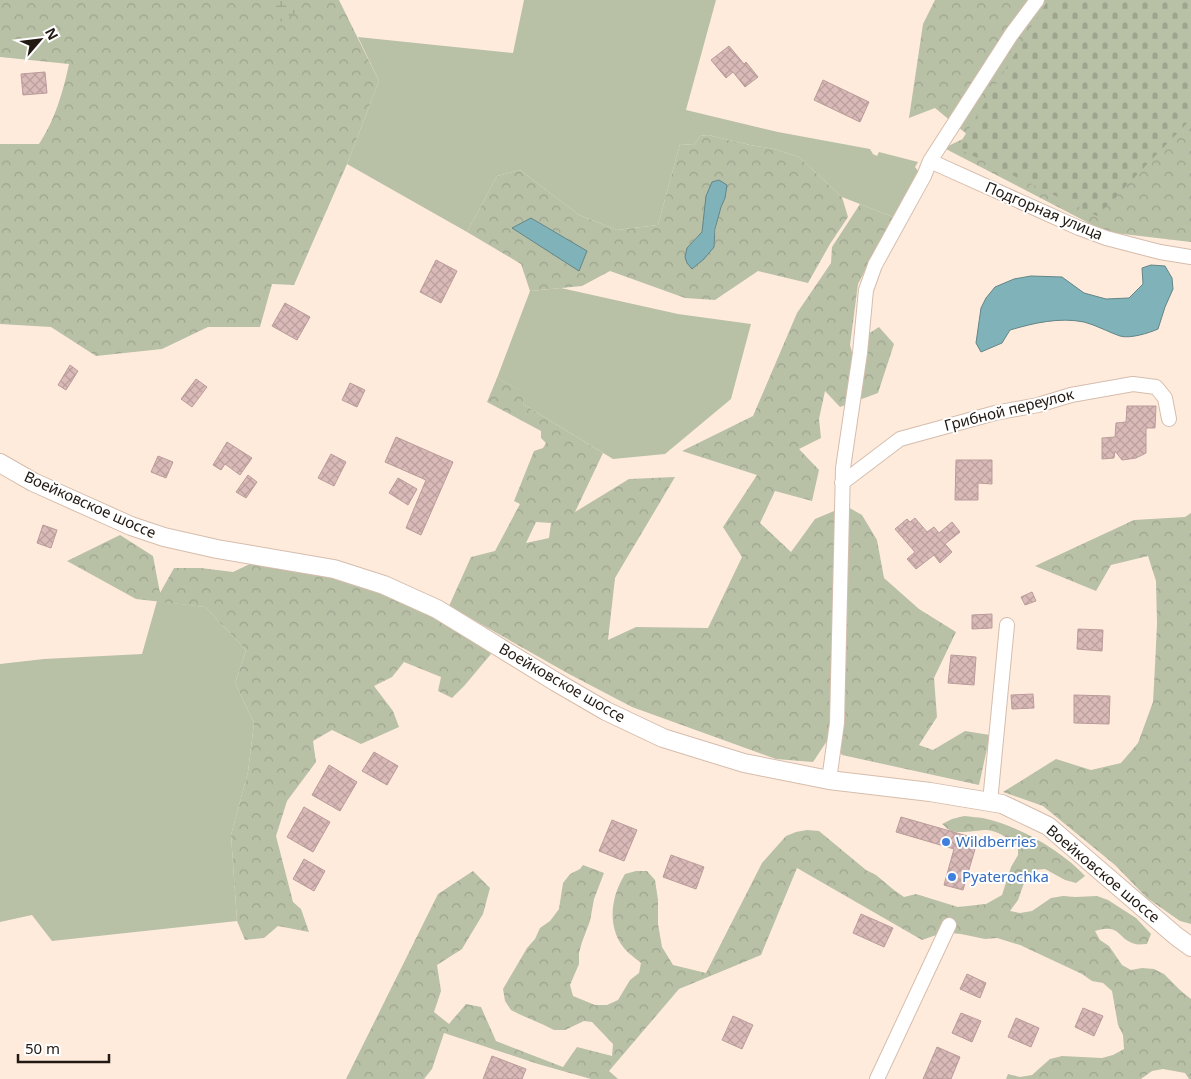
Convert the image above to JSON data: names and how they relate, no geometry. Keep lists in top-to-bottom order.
{
  "streets": {
    "street": ["Подгорная улица", "Грибной переулок", "Воейковское шоссе"]
  },
  "places": ["Wildberries", "Pyaterochka"],
  "scale_bar": "50 m",
  "north": "top right"
}
